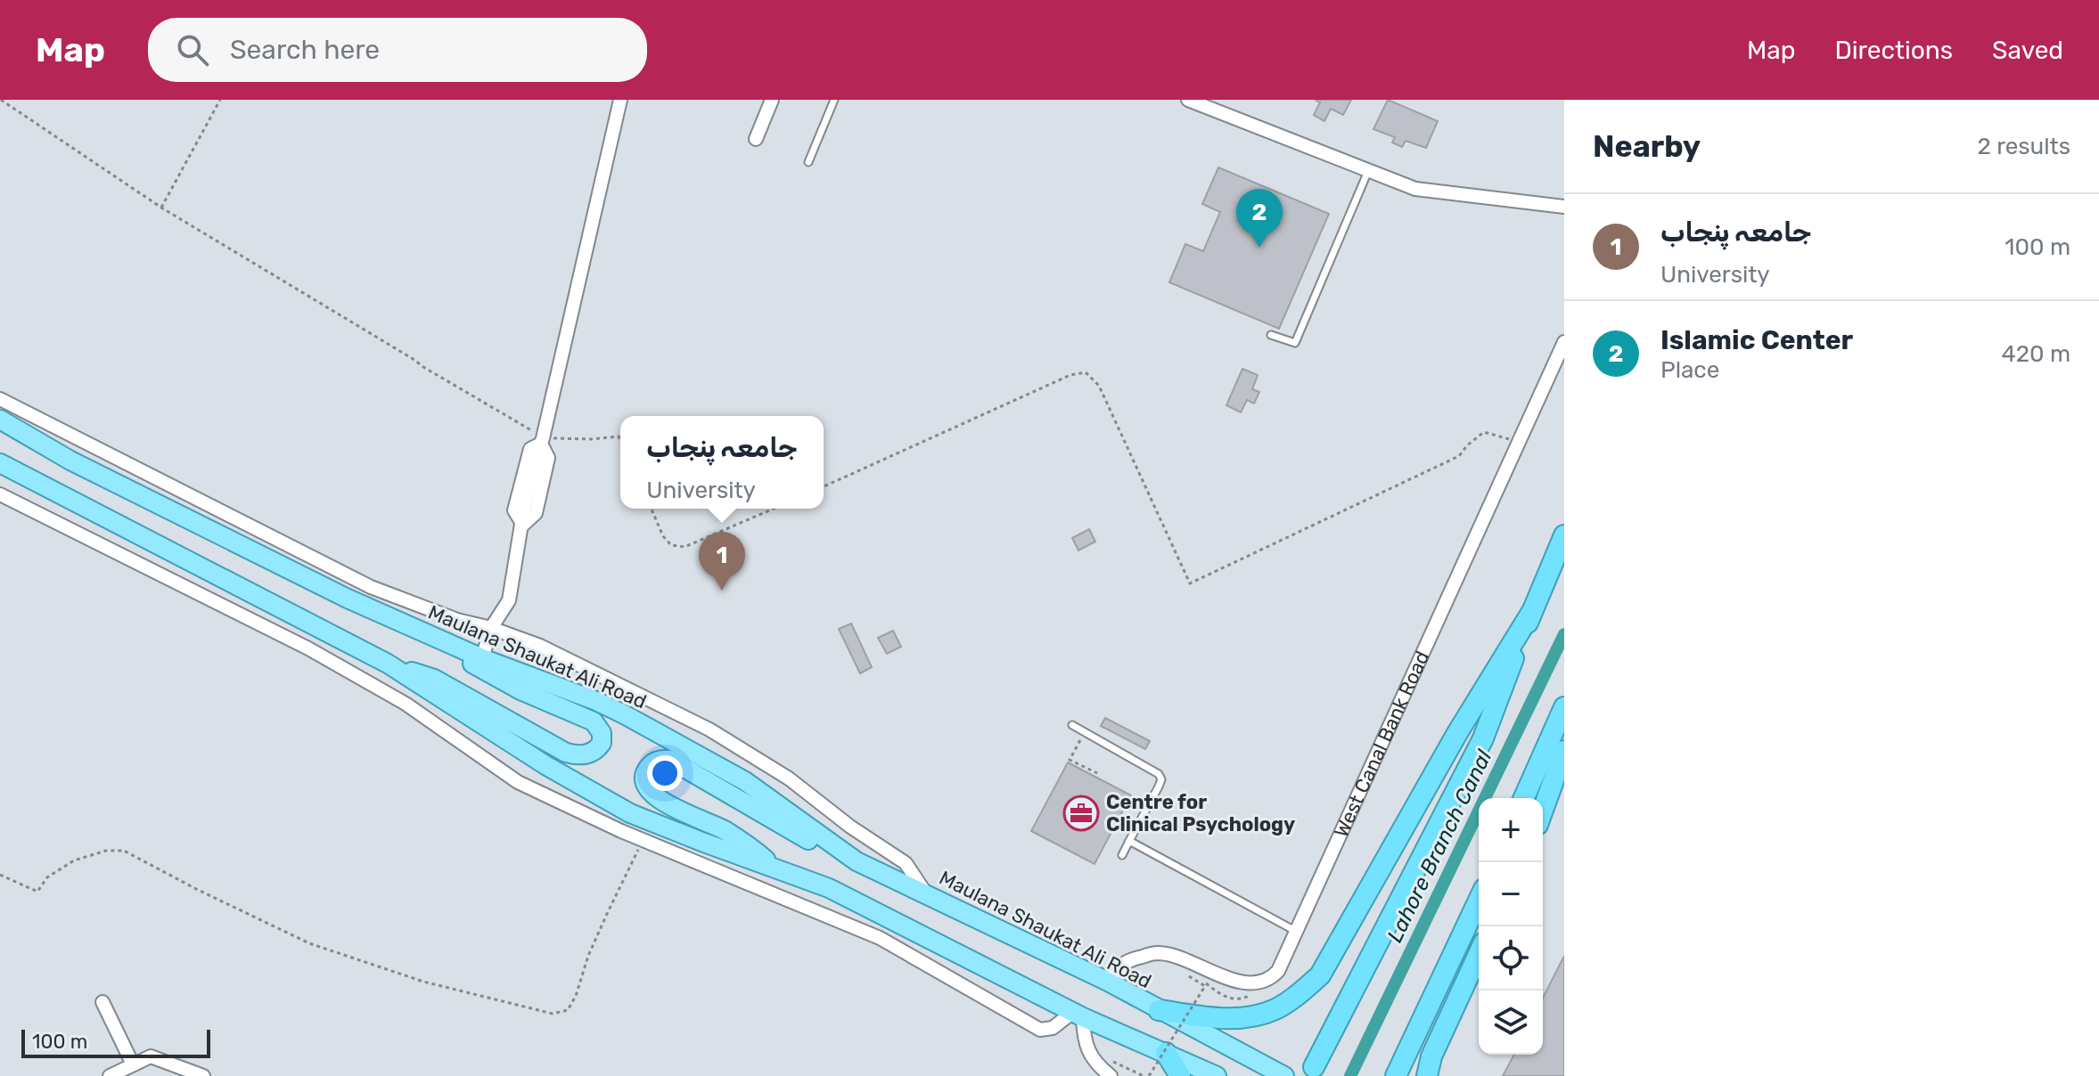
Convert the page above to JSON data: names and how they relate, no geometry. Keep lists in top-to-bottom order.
{
  "streets": {
    "main road": ["Maulana Shaukat Ali Road"],
    "street": ["West Canal Bank Road"]
  },
  "crossings": [
    ["Maulana Shaukat Ali Road", "West Canal Bank Road"]
  ],
  "water": ["Lahore Branch Canal"],
  "places": {
    "office": ["Centre for Clinical Psychology"]
  },
  "scale_bar": "100 m",
  "page": {
    "header": "Map",
    "search": "Search here",
    "nav": ["Map", "Directions", "Saved"],
    "heading": ["Nearby", "2 results"],
    "pins": ["2", "1"],
    "list": [
      {
        "mark": "1",
        "name": "جامعہ پنجاب",
        "note": "University",
        "value": "100 m"
      },
      {
        "mark": "2",
        "name": "Islamic Center",
        "note": "Place",
        "value": "420 m"
      }
    ],
    "popup": ["جامعہ پنجاب", "University"],
    "map_buttons": ["+", "−"],
    "scale": "100 m"
  }
}
